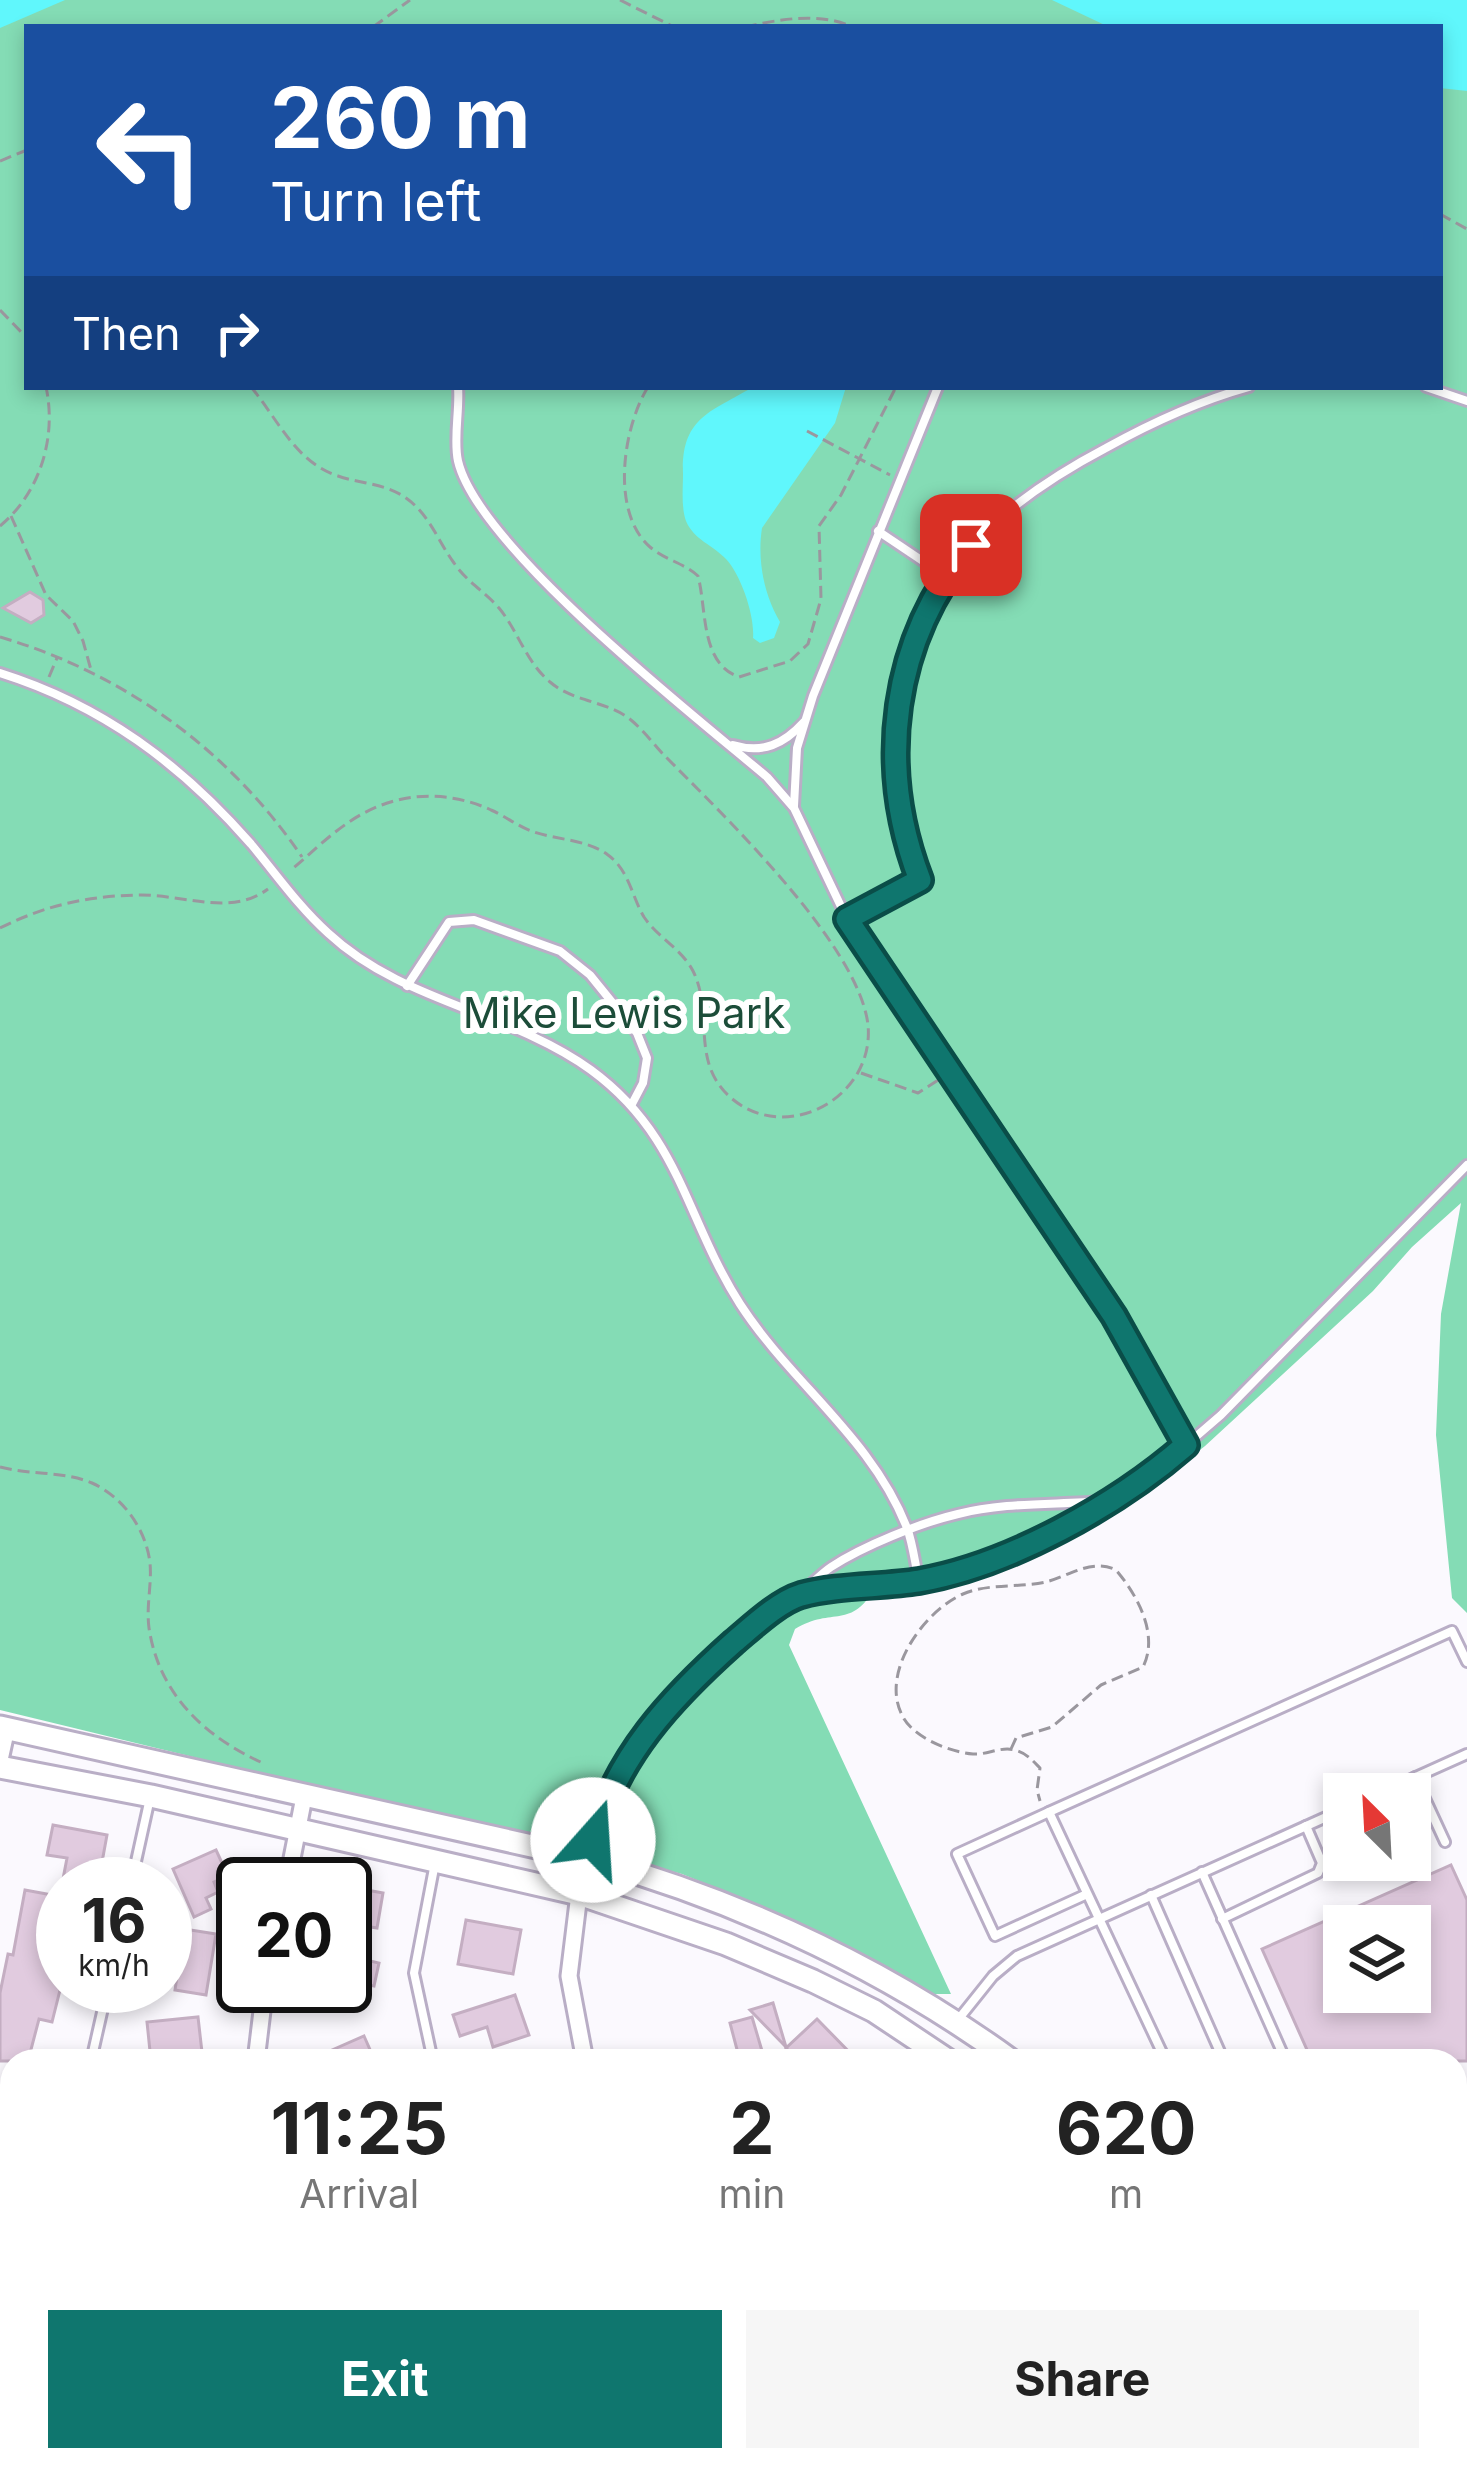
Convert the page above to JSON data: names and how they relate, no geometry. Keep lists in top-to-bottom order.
{
  "parks": ["Mike Lewis Park"],
  "north": "top left",
  "page": {
    "turn": ["260 m", "Turn left"],
    "then": "Then",
    "speed": "16 km/h",
    "limit": "20",
    "eta": [
      "11:25",
      "Arrival",
      "2",
      "min",
      "620",
      "m"
    ],
    "buttons": ["Exit", "Share"]
  }
}
